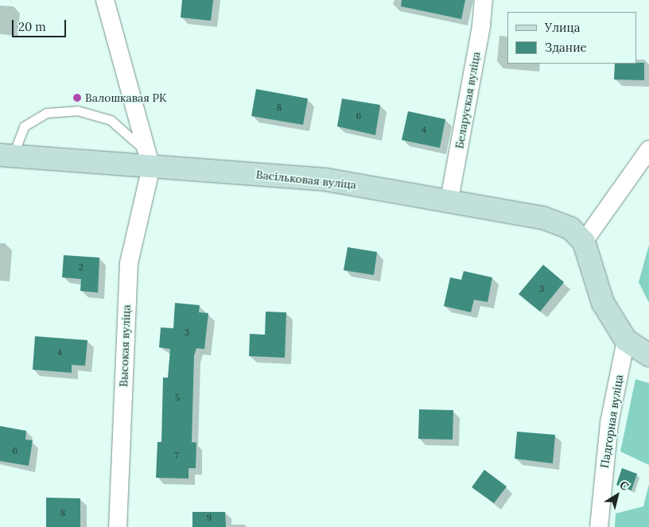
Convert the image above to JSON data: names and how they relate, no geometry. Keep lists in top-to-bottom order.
{
  "streets": {
    "street": [
      "Беларуская вуліца",
      "Васільковая вуліца",
      "Высокая вуліца",
      "Падгорная вуліца"
    ]
  },
  "crossings": [
    ["Беларуская вуліца", "Васільковая вуліца"],
    ["Васільковая вуліца", "Высокая вуліца"]
  ],
  "places": ["Валошкавая РК"],
  "house_numbers": [
    "8",
    "6",
    "4",
    "2",
    "3",
    "3",
    "4",
    "5",
    "6",
    "7",
    "8",
    "9"
  ],
  "legend": ["Улица", "Здание"],
  "scale_bar": "20 m",
  "north": "top right"
}
